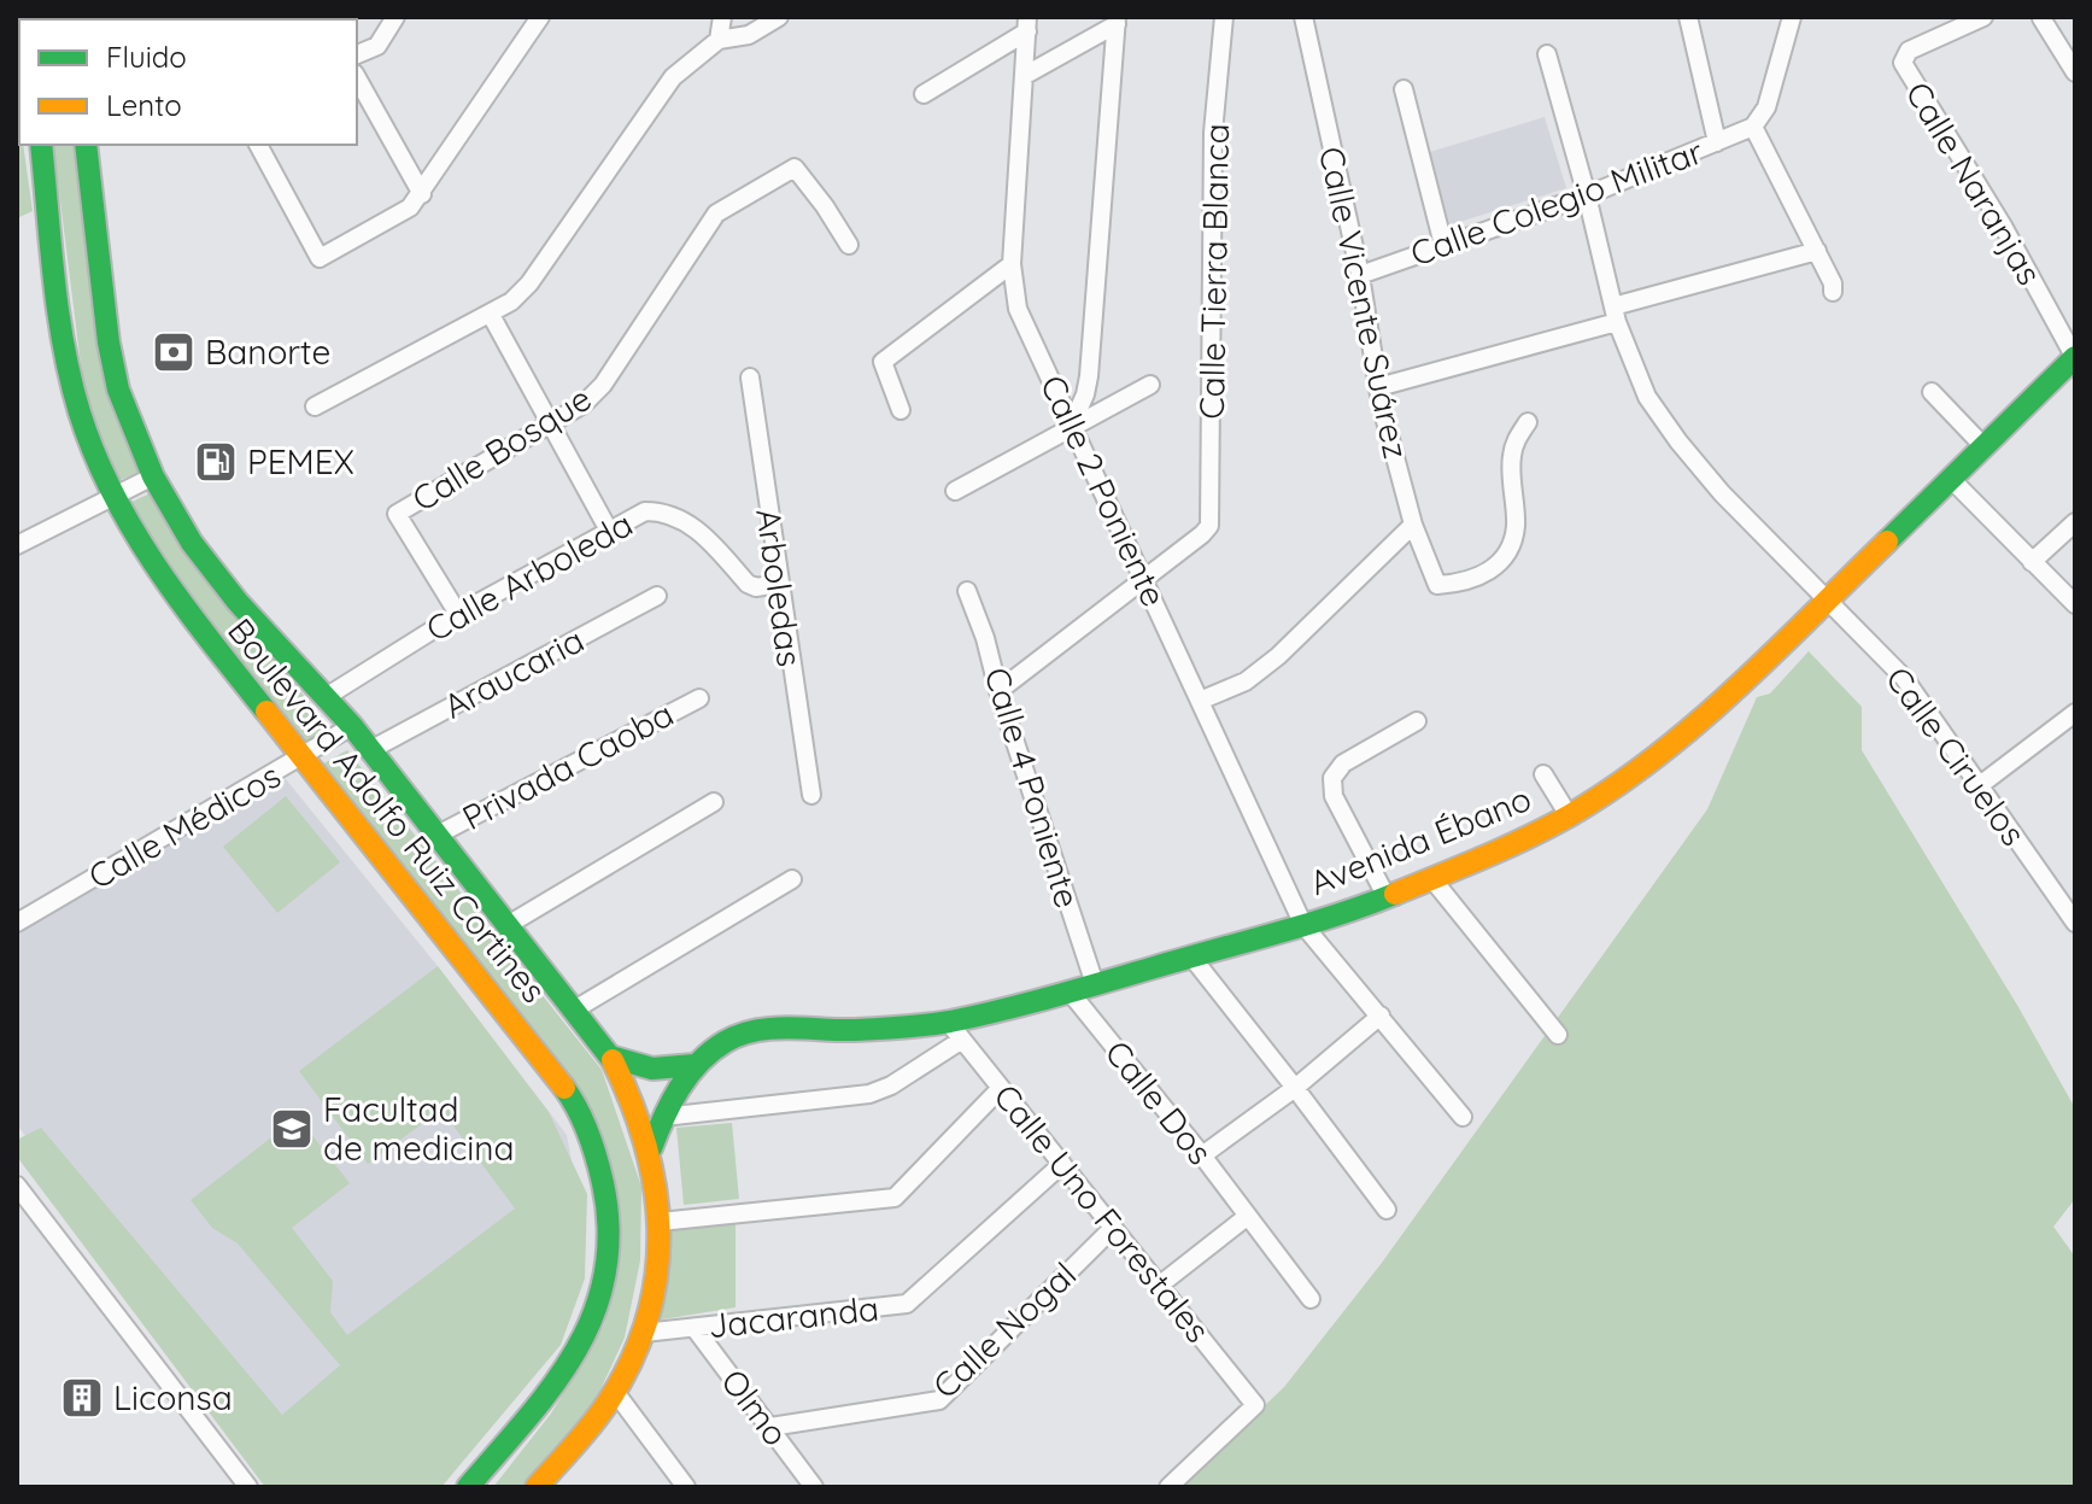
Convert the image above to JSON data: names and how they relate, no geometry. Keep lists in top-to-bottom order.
{
  "streets": {
    "main road": ["Boulevard Adolfo Ruiz Cortines", "Avenida Ébano"],
    "street": [
      "Calle Naranjas",
      "Calle Colegio Militar",
      "Calle Tierra Blanca",
      "Calle Vicente Suárez",
      "Calle Bosque",
      "Calle 2 Poniente",
      "Calle Arboleda",
      "Arboledas",
      "Araucaria",
      "Calle Ciruelos",
      "Privada Caoba",
      "Calle 4 Poniente",
      "Calle Médicos",
      "Calle Dos",
      "Calle Uno Forestales",
      "Jacaranda",
      "Calle Nogal",
      "Olmo"
    ]
  },
  "crossings": [
    ["Calle Naranjas", "Avenida Ébano"],
    ["Calle Colegio Militar", "Calle Vicente Suárez"],
    ["Calle Colegio Militar", "Calle Ciruelos"],
    ["Calle Tierra Blanca", "Calle 2 Poniente"],
    ["Calle Bosque", "Calle Arboleda"],
    ["Calle 2 Poniente", "Avenida Ébano"],
    ["Calle Arboleda", "Arboledas"],
    ["Calle Arboleda", "Boulevard Adolfo Ruiz Cortines"],
    ["Araucaria", "Boulevard Adolfo Ruiz Cortines"],
    ["Calle Ciruelos", "Avenida Ébano"],
    ["Privada Caoba", "Boulevard Adolfo Ruiz Cortines"],
    ["Calle 4 Poniente", "Avenida Ébano"],
    ["Boulevard Adolfo Ruiz Cortines", "Calle Médicos"],
    ["Boulevard Adolfo Ruiz Cortines", "Avenida Ébano"],
    ["Boulevard Adolfo Ruiz Cortines", "Jacaranda"],
    ["Avenida Ébano", "Calle Dos"],
    ["Avenida Ébano", "Calle Uno Forestales"],
    ["Calle Uno Forestales", "Jacaranda"],
    ["Calle Uno Forestales", "Calle Nogal"],
    ["Jacaranda", "Olmo"],
    ["Calle Nogal", "Olmo"]
  ],
  "places": {
    "bank": ["Banorte"],
    "fuel station": ["PEMEX"],
    "school or university": ["Facultad de medicina"],
    "building": ["Liconsa"]
  },
  "legend": ["Fluido", "Lento"]
}
